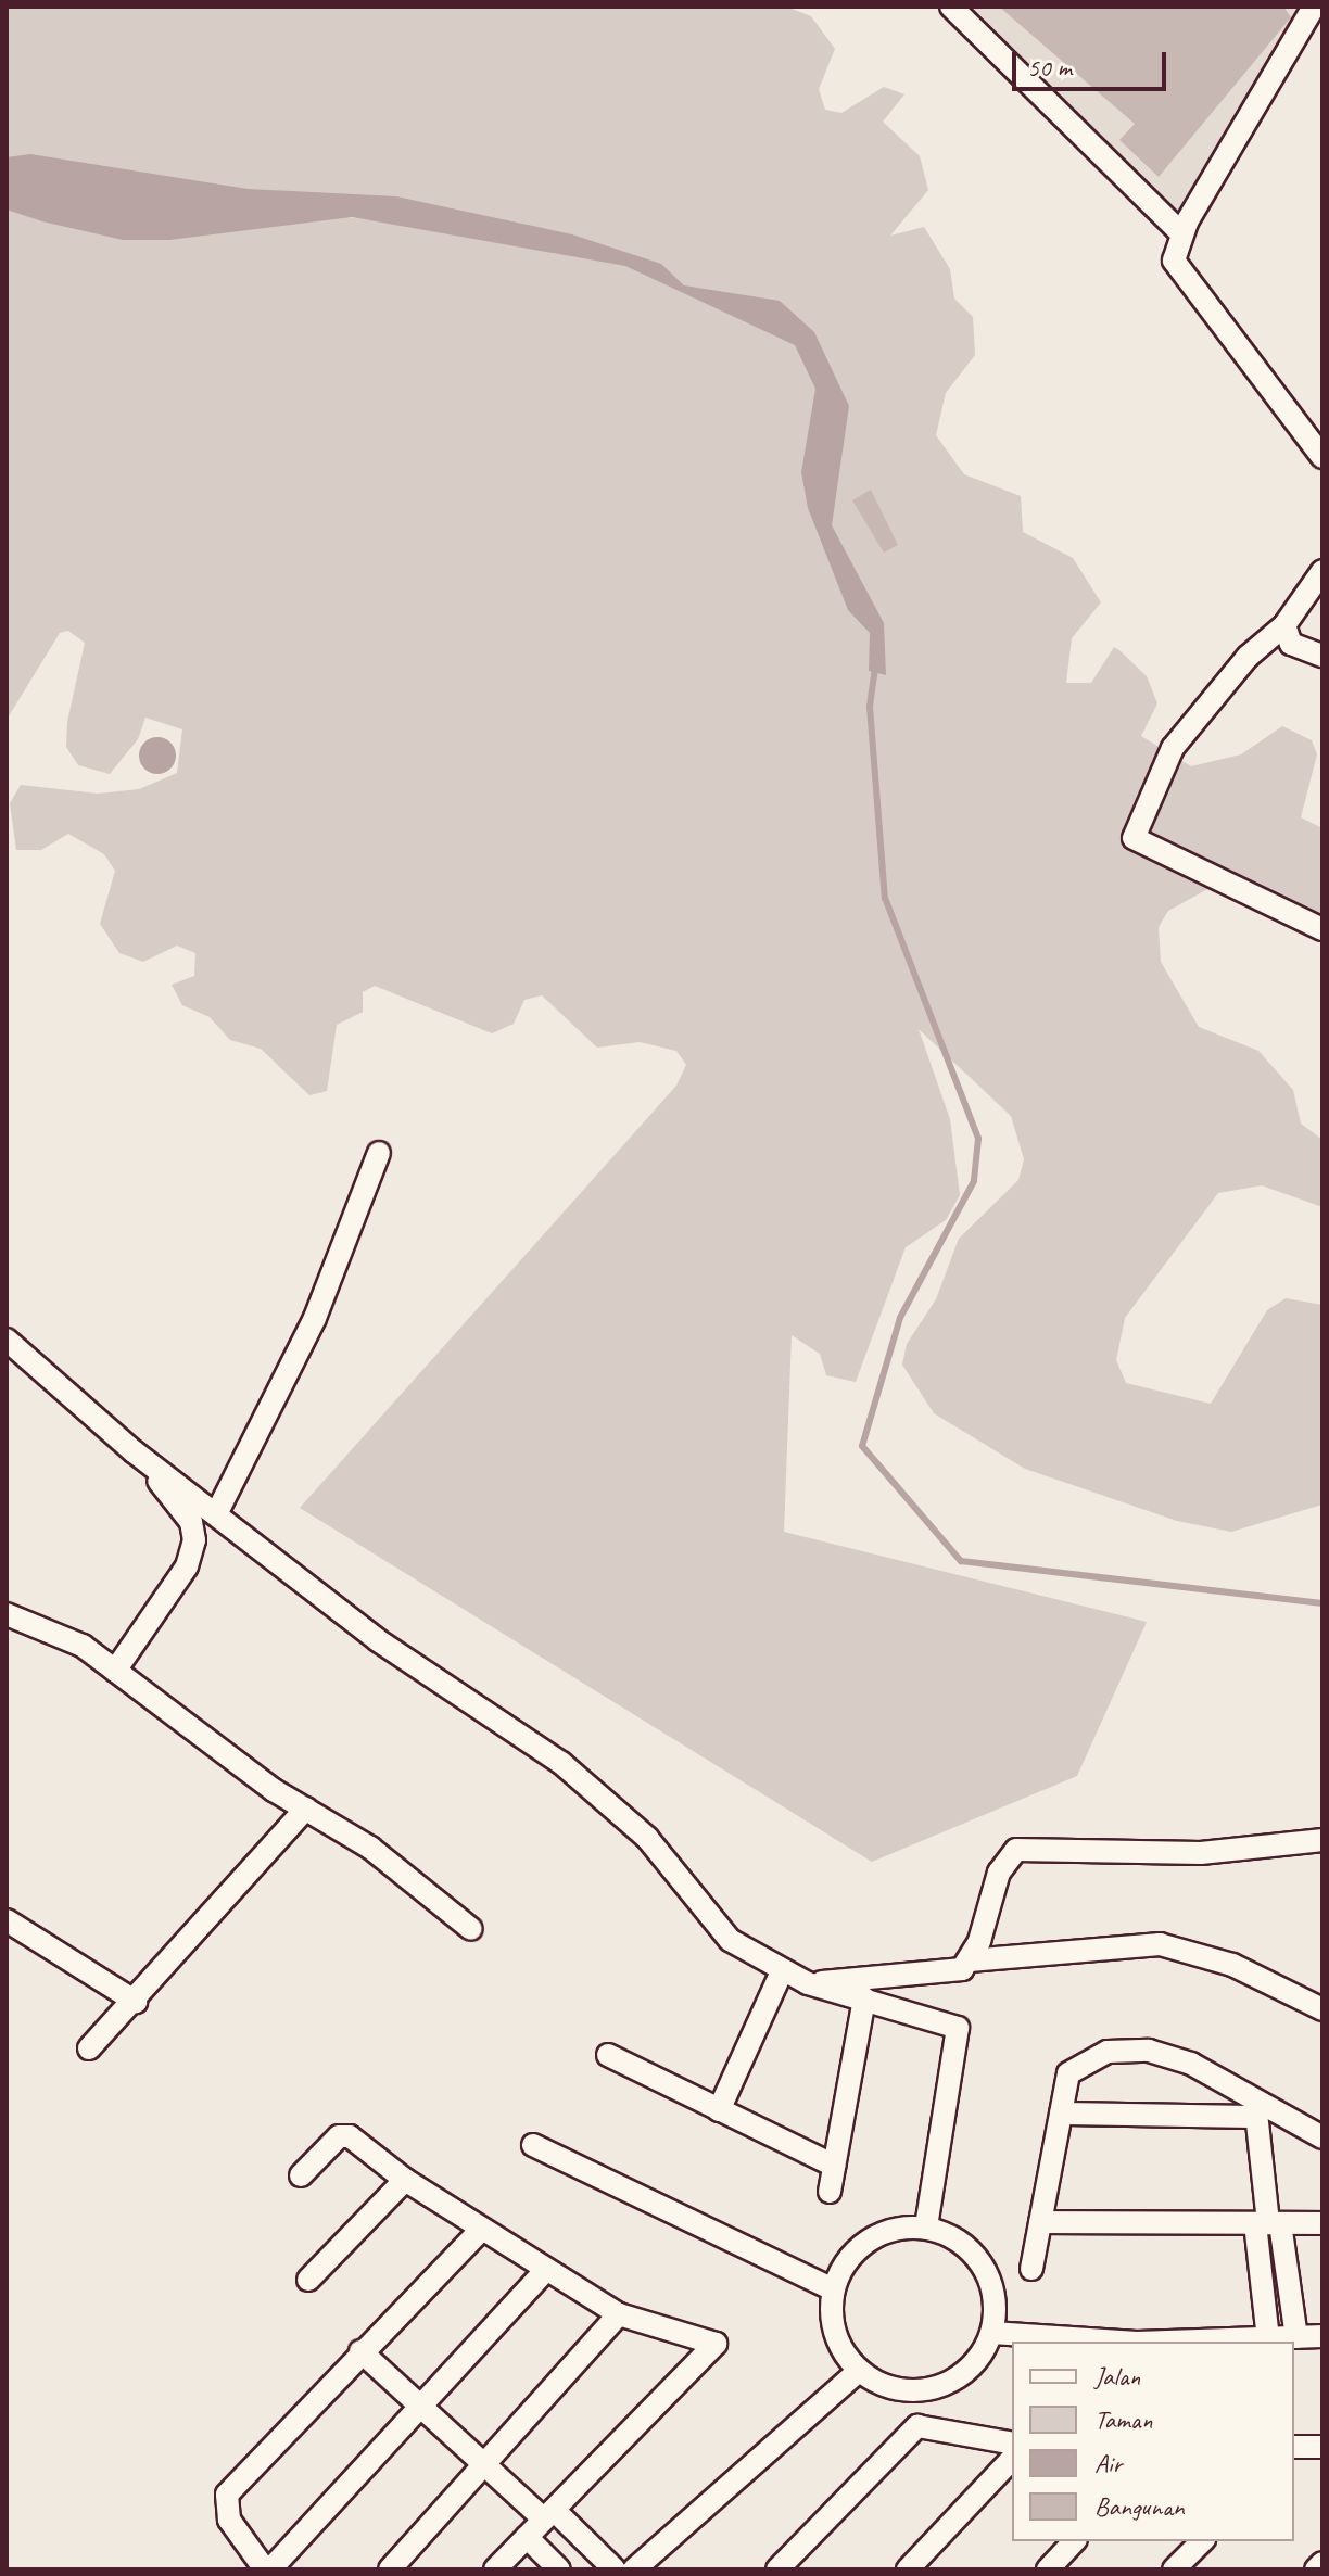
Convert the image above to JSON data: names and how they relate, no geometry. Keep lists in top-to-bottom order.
{
  "legend": [
    "Jalan",
    "Taman",
    "Air",
    "Bangunan"
  ],
  "scale_bar": "50 m"
}
